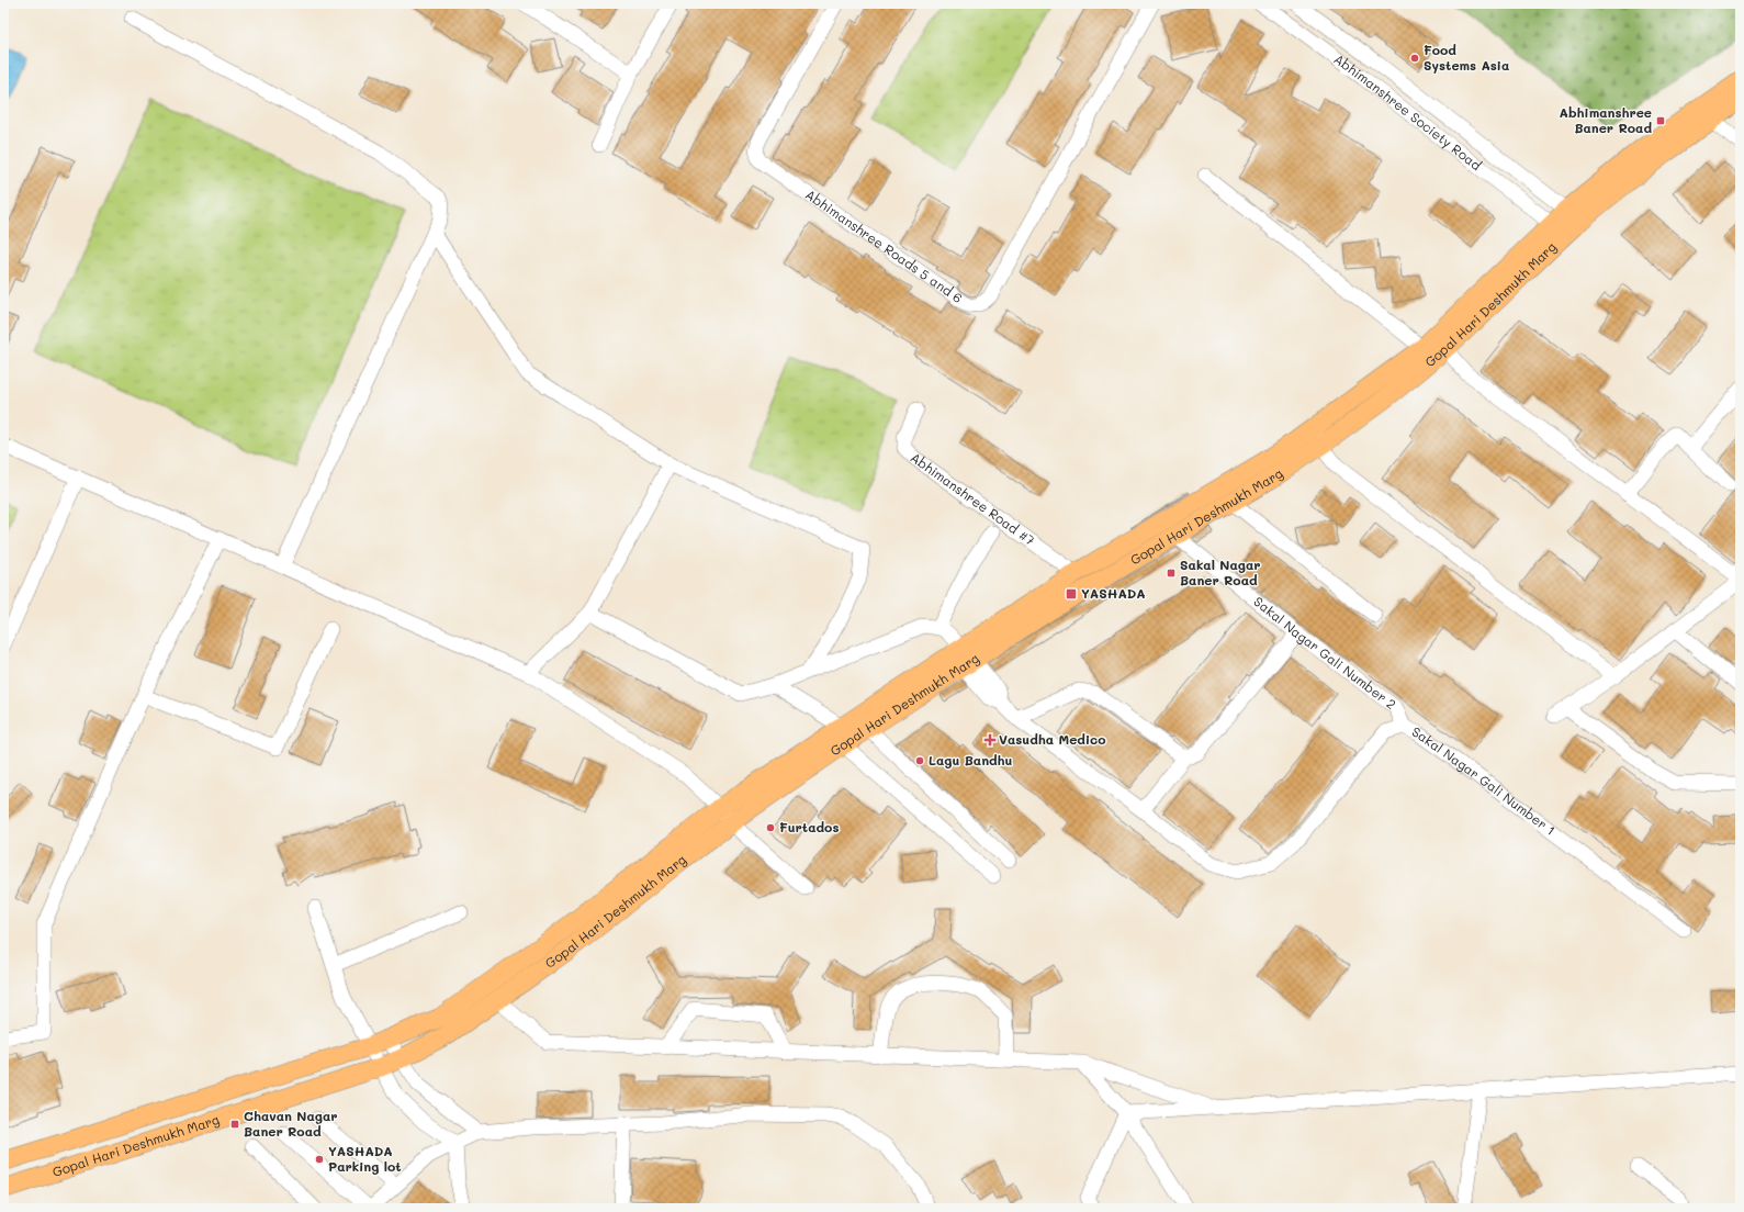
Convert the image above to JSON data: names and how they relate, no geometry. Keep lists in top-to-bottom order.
{
  "streets": {
    "main road": ["Gopal Hari Deshmukh Marg"],
    "street": [
      "Abhimanshree Society Road",
      "Abhimanshree Roads 5 and 6",
      "Abhimanshree Road #7",
      "Sakal Nagar Gali Number 2",
      "Sakal Nagar Gali Number 1"
    ]
  },
  "crossings": [
    ["Abhimanshree Society Road", "Gopal Hari Deshmukh Marg"],
    ["Gopal Hari Deshmukh Marg", "Abhimanshree Road #7"],
    ["Gopal Hari Deshmukh Marg", "Sakal Nagar Gali Number 2"],
    ["Gopal Hari Deshmukh Marg", "Sakal Nagar Gali Number 1"],
    ["Sakal Nagar Gali Number 2", "Sakal Nagar Gali Number 1"]
  ],
  "places": {
    "other": [
      "Food Systems Asia",
      "Lagu Bandhu",
      "Furtados",
      "YASHADA Parking lot"
    ],
    "transit": [
      "Abhimanshree Baner Road",
      "Sakal Nagar Baner Road",
      "YASHADA",
      "Chavan Nagar Baner Road"
    ],
    "health": ["Vasudha Medico"]
  }
}
